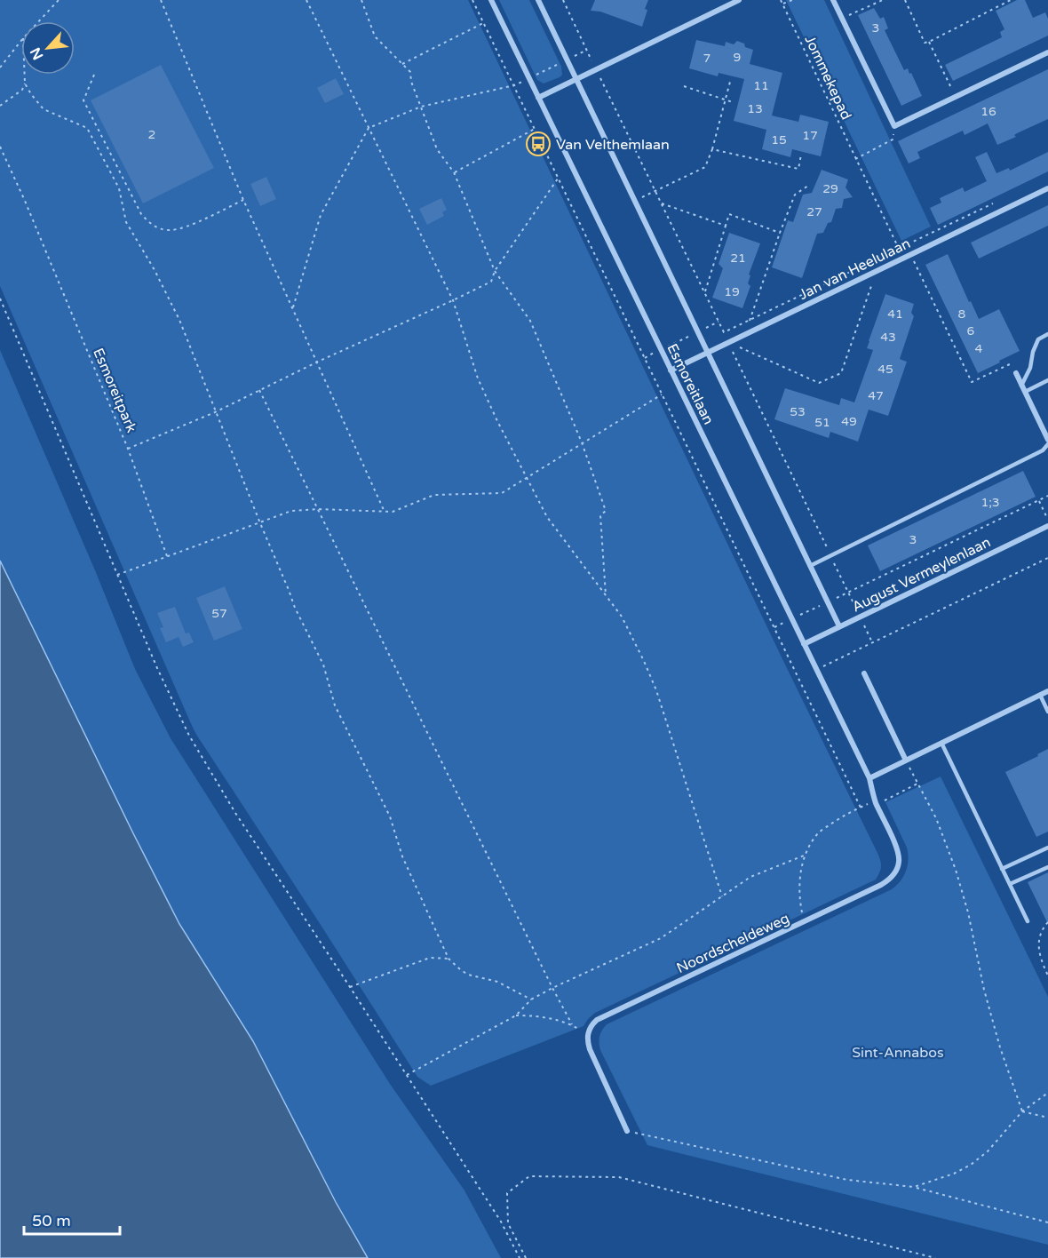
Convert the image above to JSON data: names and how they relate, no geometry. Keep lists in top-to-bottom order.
{
  "streets": {
    "street": [
      "Jan van Heelulaan",
      "Esmoreitlaan",
      "August Vermeylenlaan",
      "Noordscheldeweg"
    ],
    "path": ["Jommekepad", "Esmoreitpark"]
  },
  "crossings": [
    ["Jommekepad", "Jan van Heelulaan"],
    ["Jan van Heelulaan", "Esmoreitlaan"],
    ["Esmoreitlaan", "August Vermeylenlaan"],
    ["Esmoreitlaan", "Noordscheldeweg"]
  ],
  "parks": ["Sint-Annabos"],
  "places": {
    "bus stop": ["Van Velthemlaan"]
  },
  "house_numbers": [
    "3",
    "9",
    "7",
    "11",
    "13",
    "16",
    "2",
    "17",
    "15",
    "29",
    "27",
    "21",
    "19",
    "41",
    "8",
    "6",
    "43",
    "4",
    "45",
    "47",
    "53",
    "49",
    "51",
    "1;3",
    "3",
    "57"
  ],
  "scale_bar": "50 m",
  "north": "bottom left"
}
